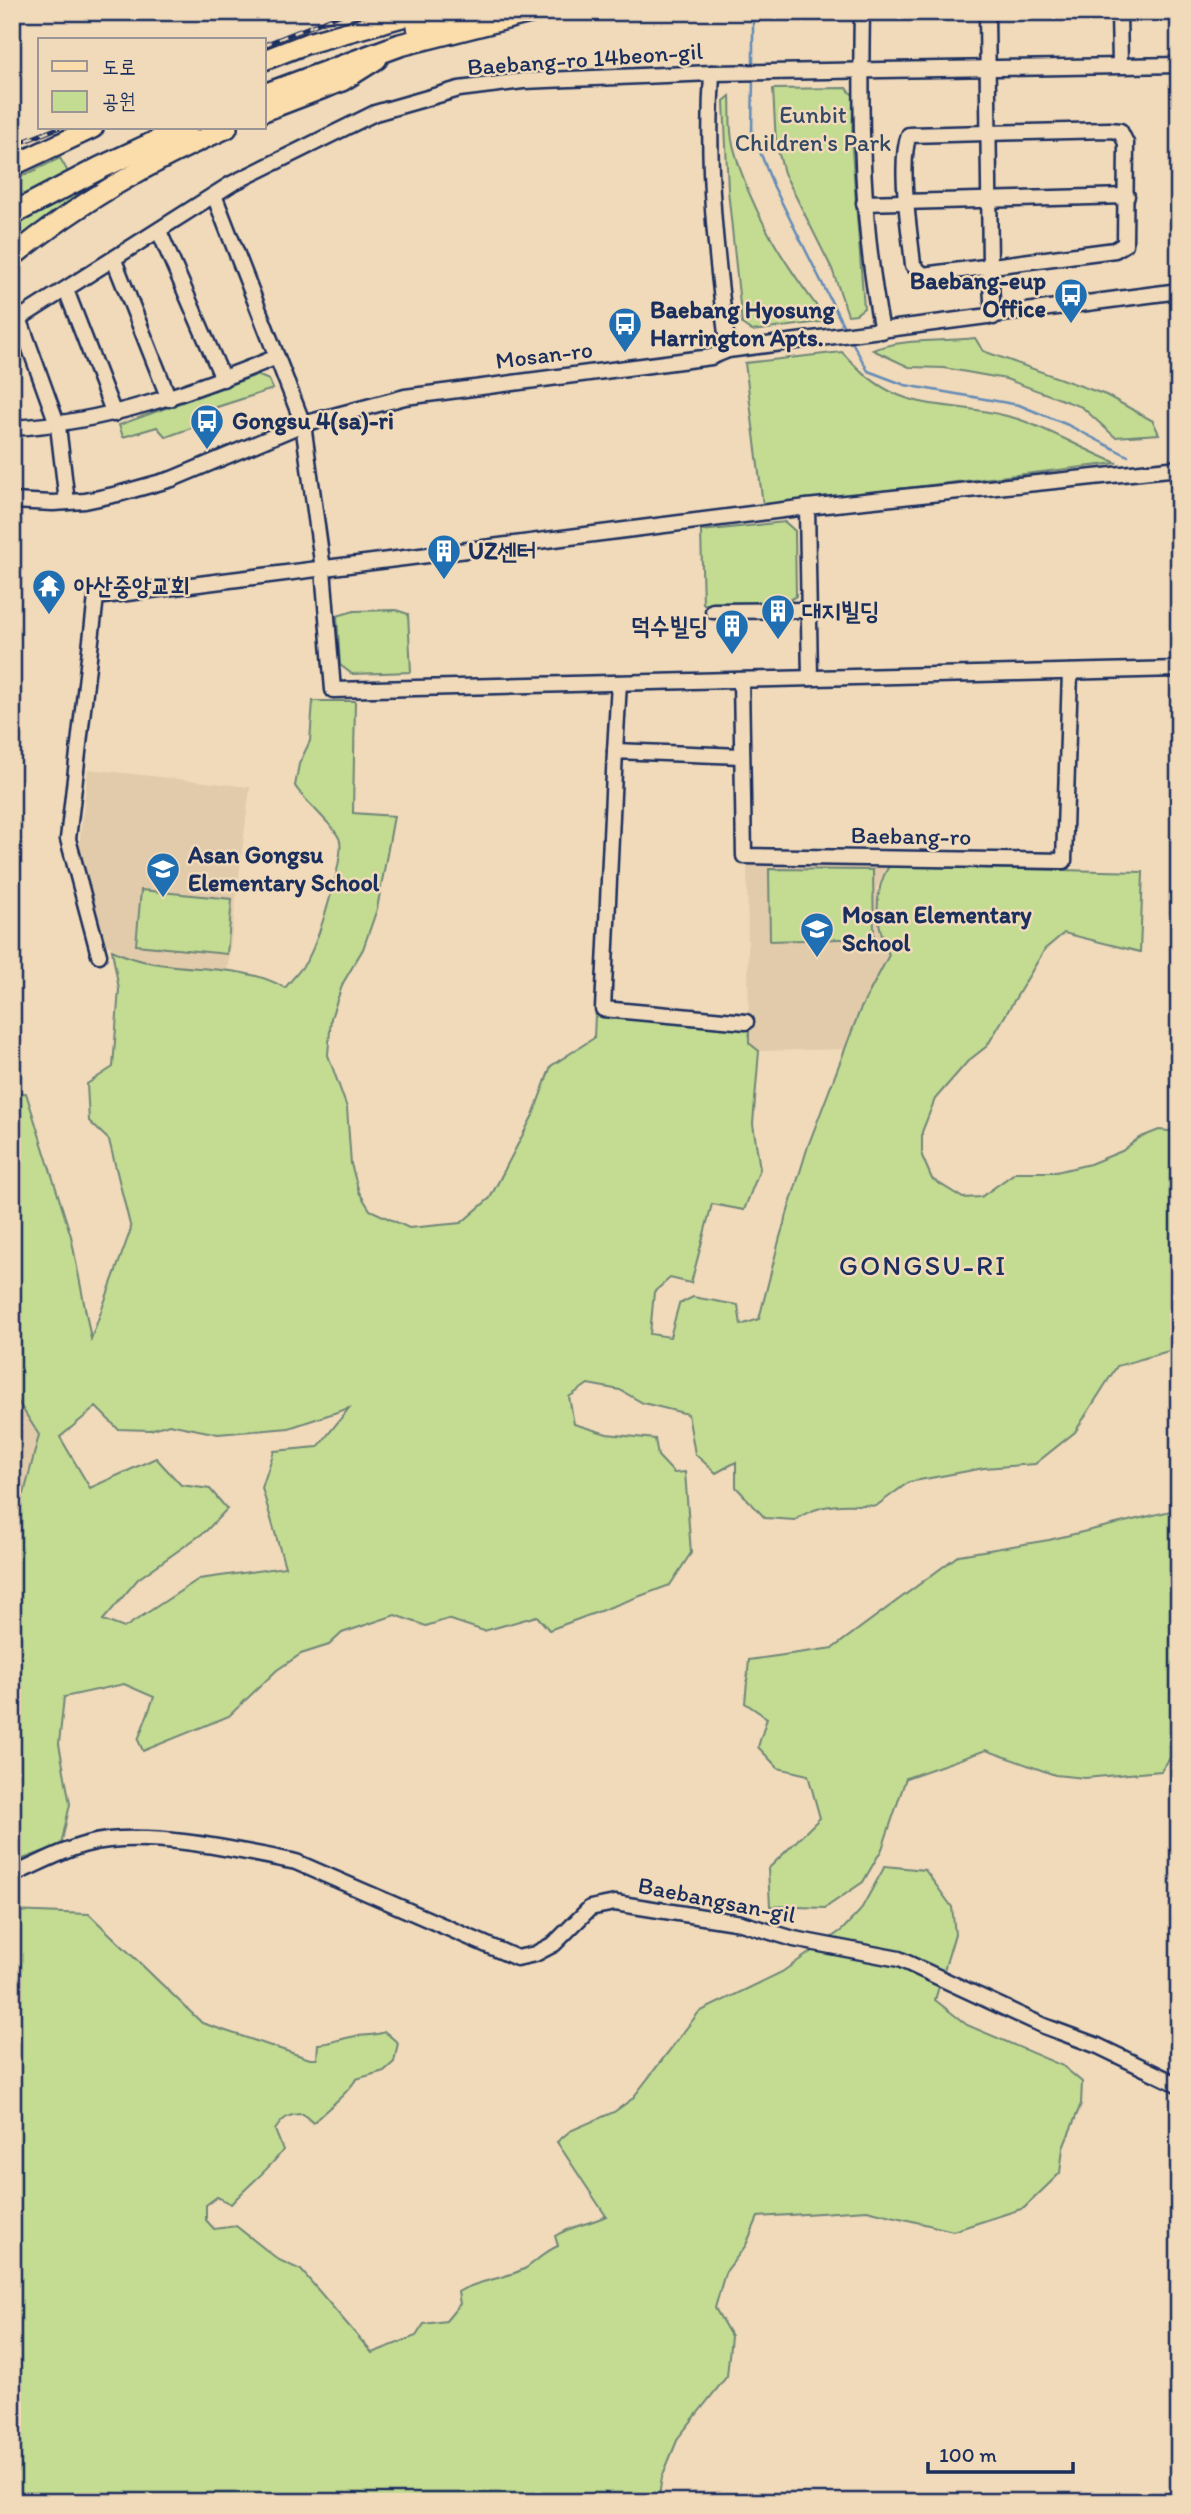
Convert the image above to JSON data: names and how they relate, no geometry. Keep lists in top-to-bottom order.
{
  "streets": {
    "street": [
      "Baebang-ro 14beon-gil",
      "Mosan-ro",
      "Baebang-ro",
      "Baebangsan-gil"
    ]
  },
  "districts": ["GONGSU-RI"],
  "parks": ["Eunbit Children's Park"],
  "places": {
    "bus stop": ["Baebang-eup Office", "Baebang Hyosung Harrington Apts.", "Gongsu 4(sa)-ri"],
    "building": ["UZ센터", "대지빌딩", "덕수빌딩"],
    "temple": ["아산중앙교회"],
    "school or university": ["Asan Gongsu Elementary School", "Mosan Elementary School"]
  },
  "legend": ["도로", "공원"],
  "scale_bar": "100 m"
}
